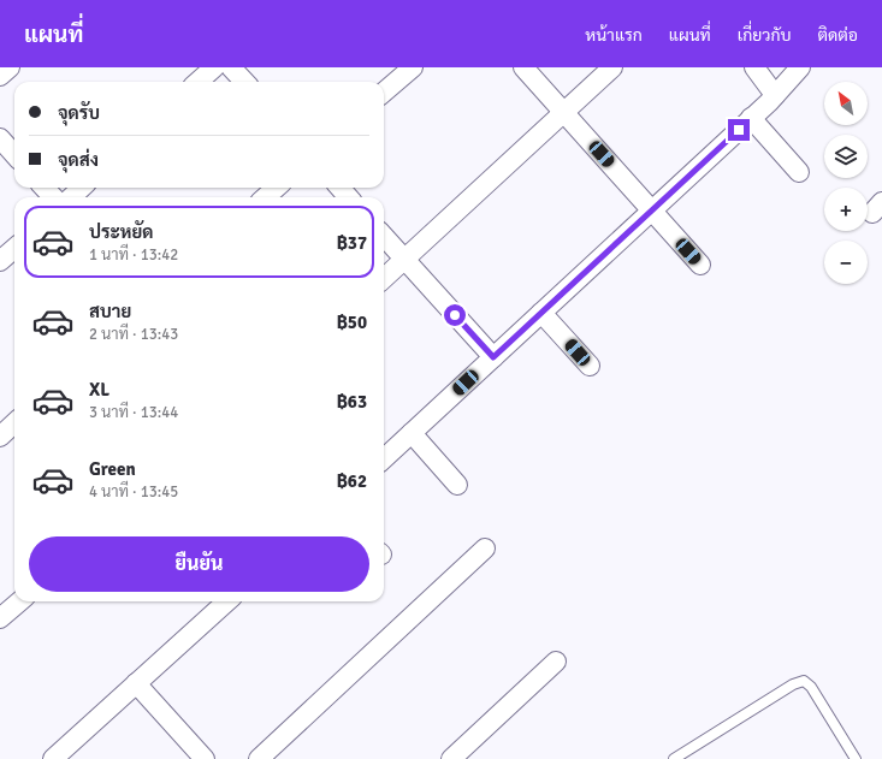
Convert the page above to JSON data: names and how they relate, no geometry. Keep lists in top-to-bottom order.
{
  "north": "top left",
  "page": {
    "header": "แผนที่",
    "nav": [
      "หน้าแรก",
      "แผนที่",
      "เกี่ยวกับ",
      "ติดต่อ"
    ],
    "map_buttons": ["+", "−"],
    "banner": ["จุดรับ", "จุดส่ง"],
    "list": [
      {
        "name": "ประหยัด",
        "note": "1 นาที · 13:42",
        "value": "฿37"
      },
      {
        "name": "สบาย",
        "note": "2 นาที · 13:43",
        "value": "฿50"
      },
      {
        "name": "XL",
        "note": "3 นาที · 13:44",
        "value": "฿63"
      },
      {
        "name": "Green",
        "note": "4 นาที · 13:45",
        "value": "฿62"
      }
    ],
    "buttons": "ยืนยัน"
  }
}
